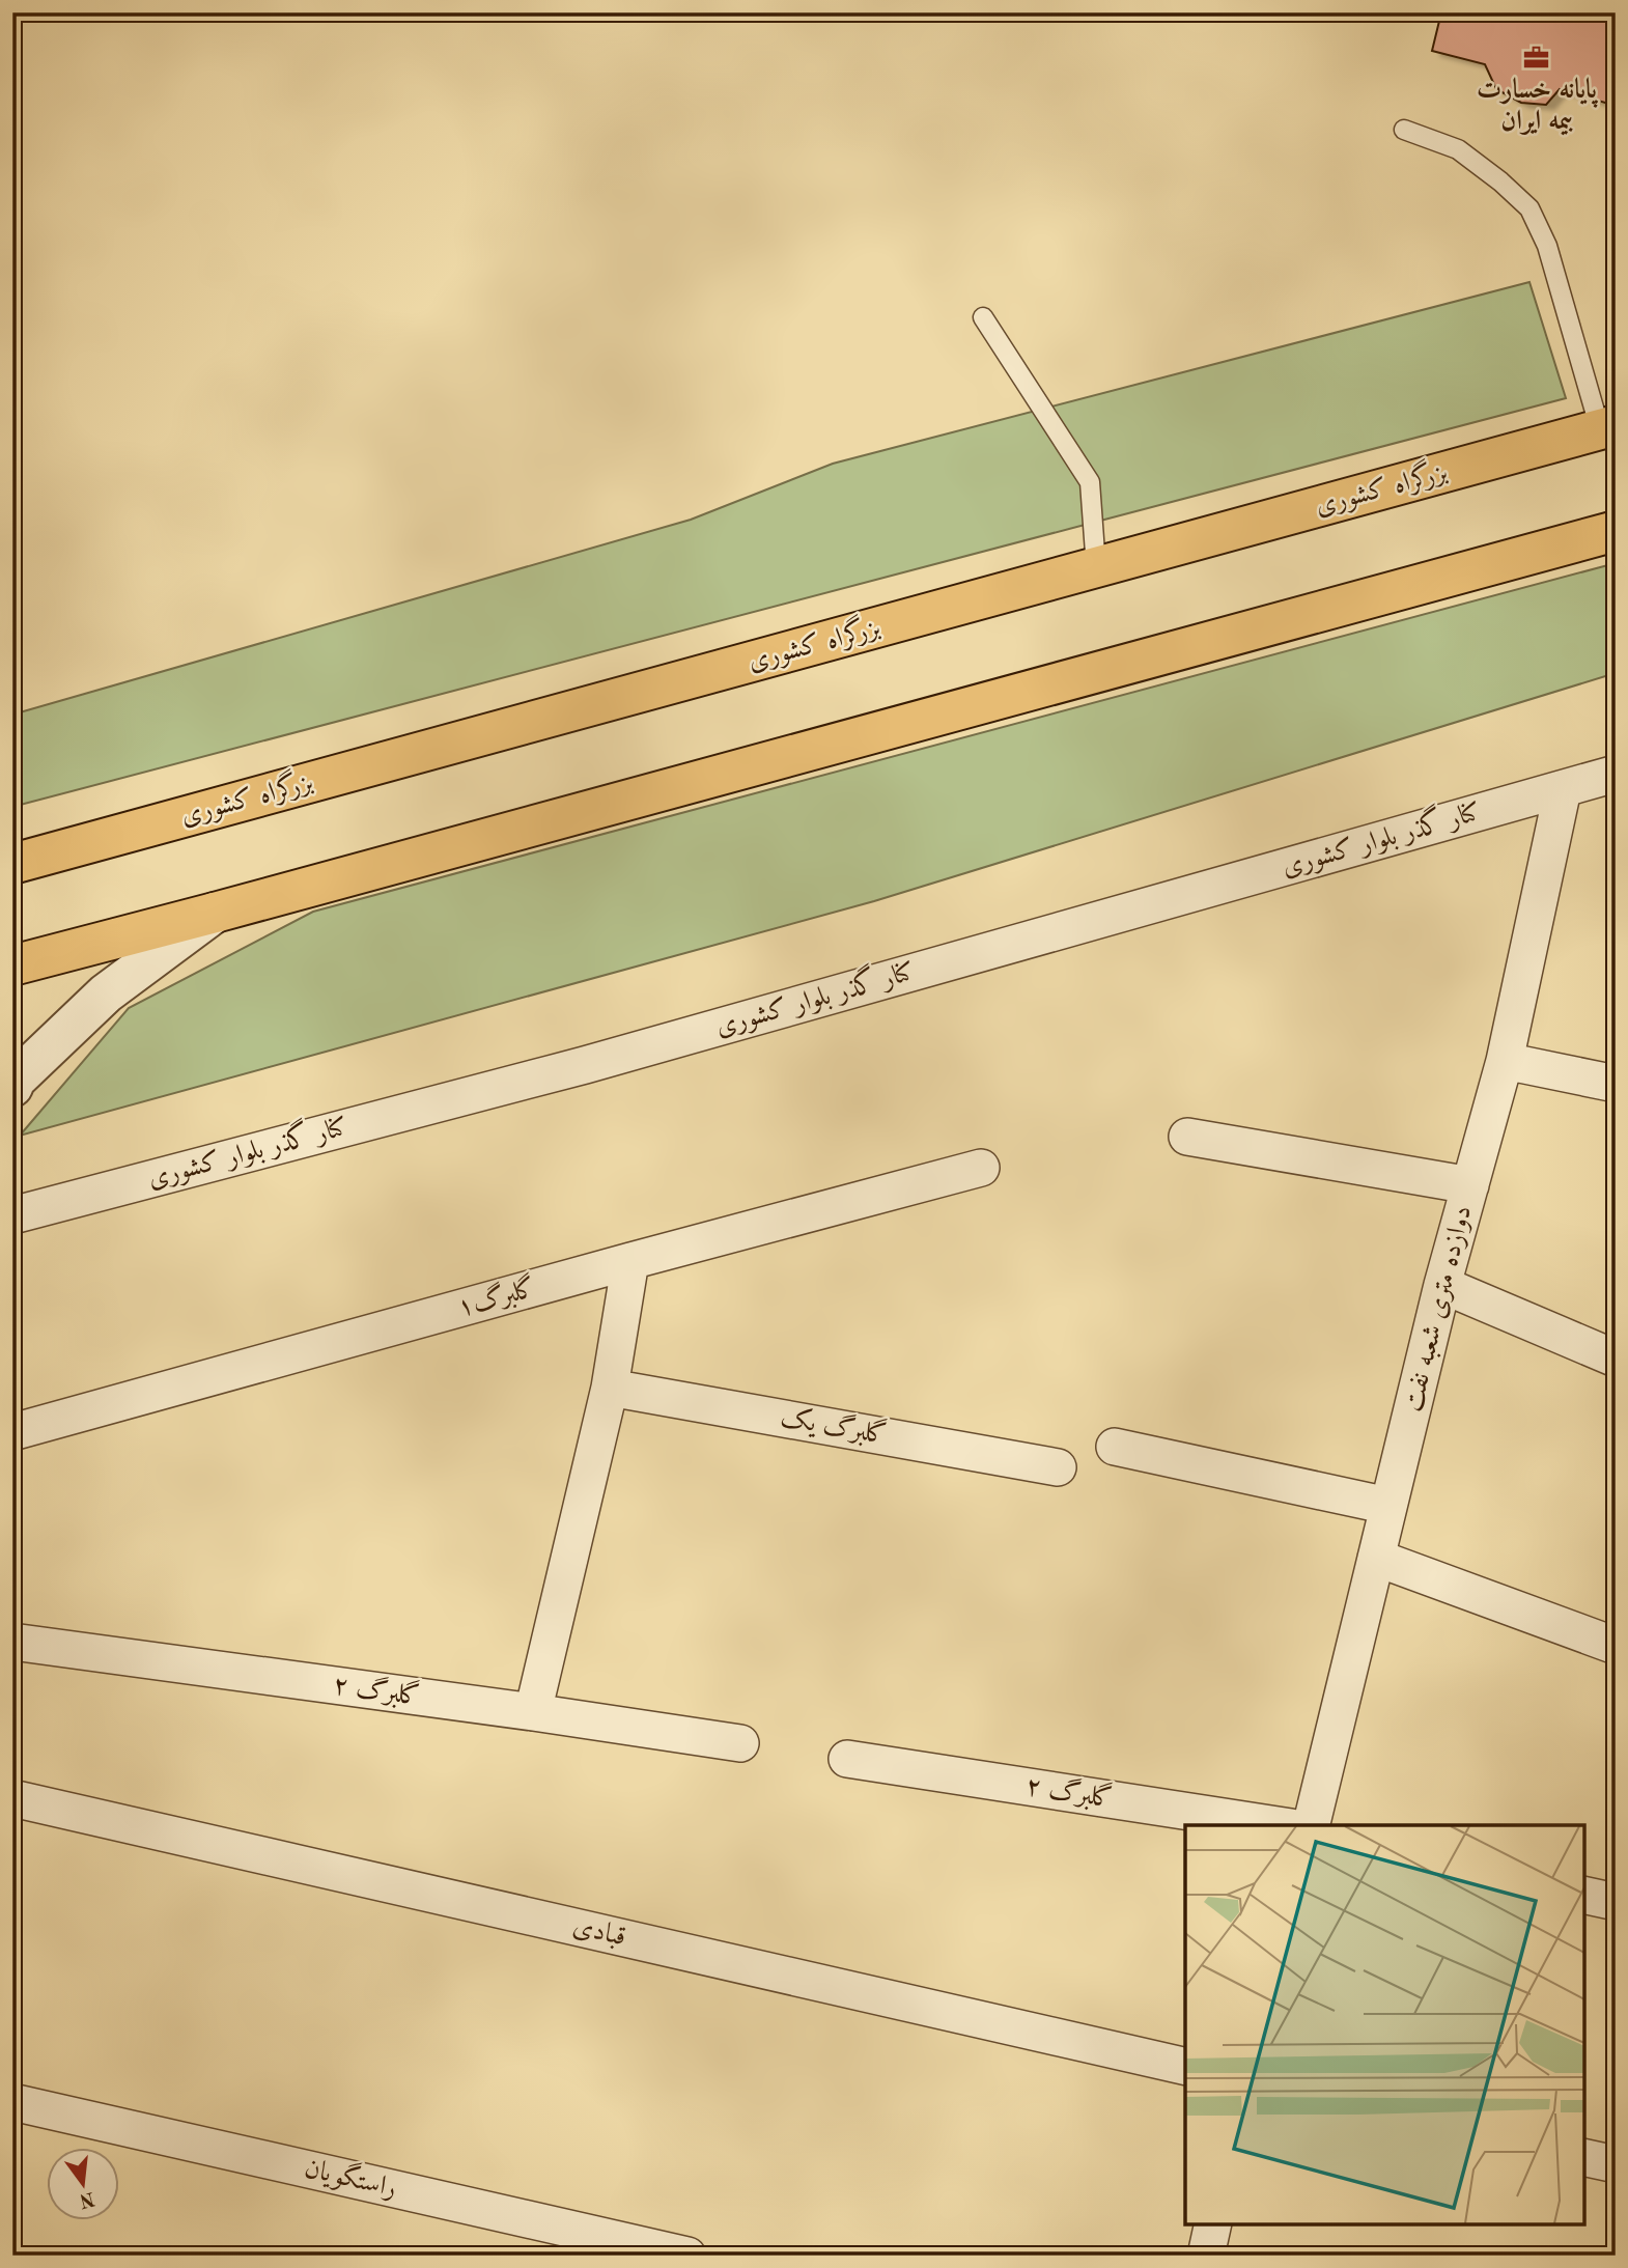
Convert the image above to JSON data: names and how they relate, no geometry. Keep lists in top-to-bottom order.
{
  "streets": {
    "highway": ["بزرگراه کشوری"],
    "street": [
      "کنار گذر بلوار کشوری",
      "گلبرگ۱",
      "دوازده متری شعبه نفت",
      "گلبرگ یک",
      "گلبرگ ۲",
      "قبادی",
      "راستگویان"
    ]
  },
  "crossings": [
    ["کنار گذر بلوار کشوری", "دوازده متری شعبه نفت"]
  ],
  "places": {
    "office": ["پایانه خسارت بیمه ایران"]
  },
  "north": "bottom"
}
